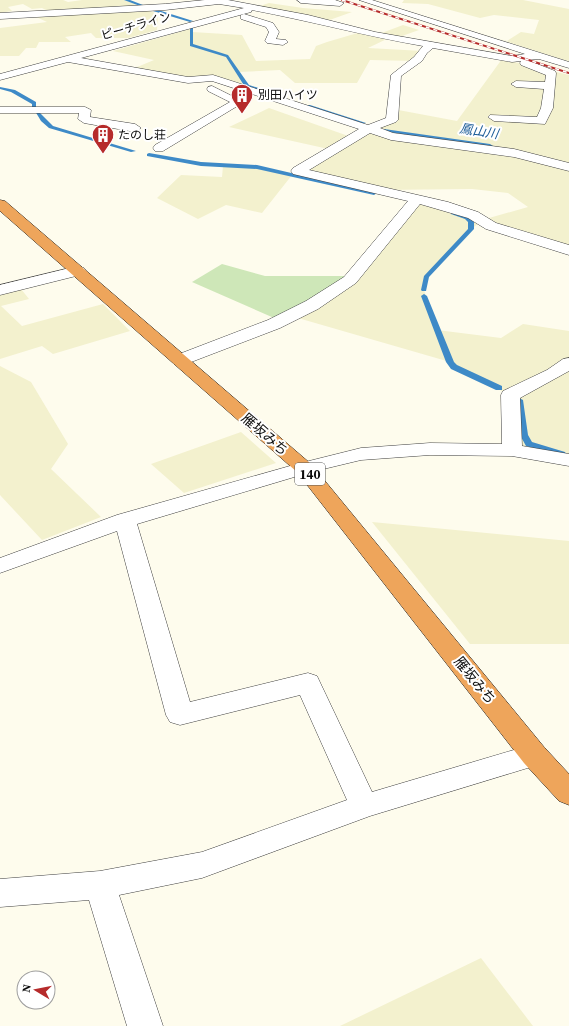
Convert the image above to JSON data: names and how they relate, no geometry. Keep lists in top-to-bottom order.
{
  "streets": {
    "highway": ["雁坂みち", "140"],
    "street": ["ピーチライン"]
  },
  "water": ["鳳山川"],
  "places": {
    "building": ["別田ハイツ", "たのし荘"]
  },
  "north": "left"
}
